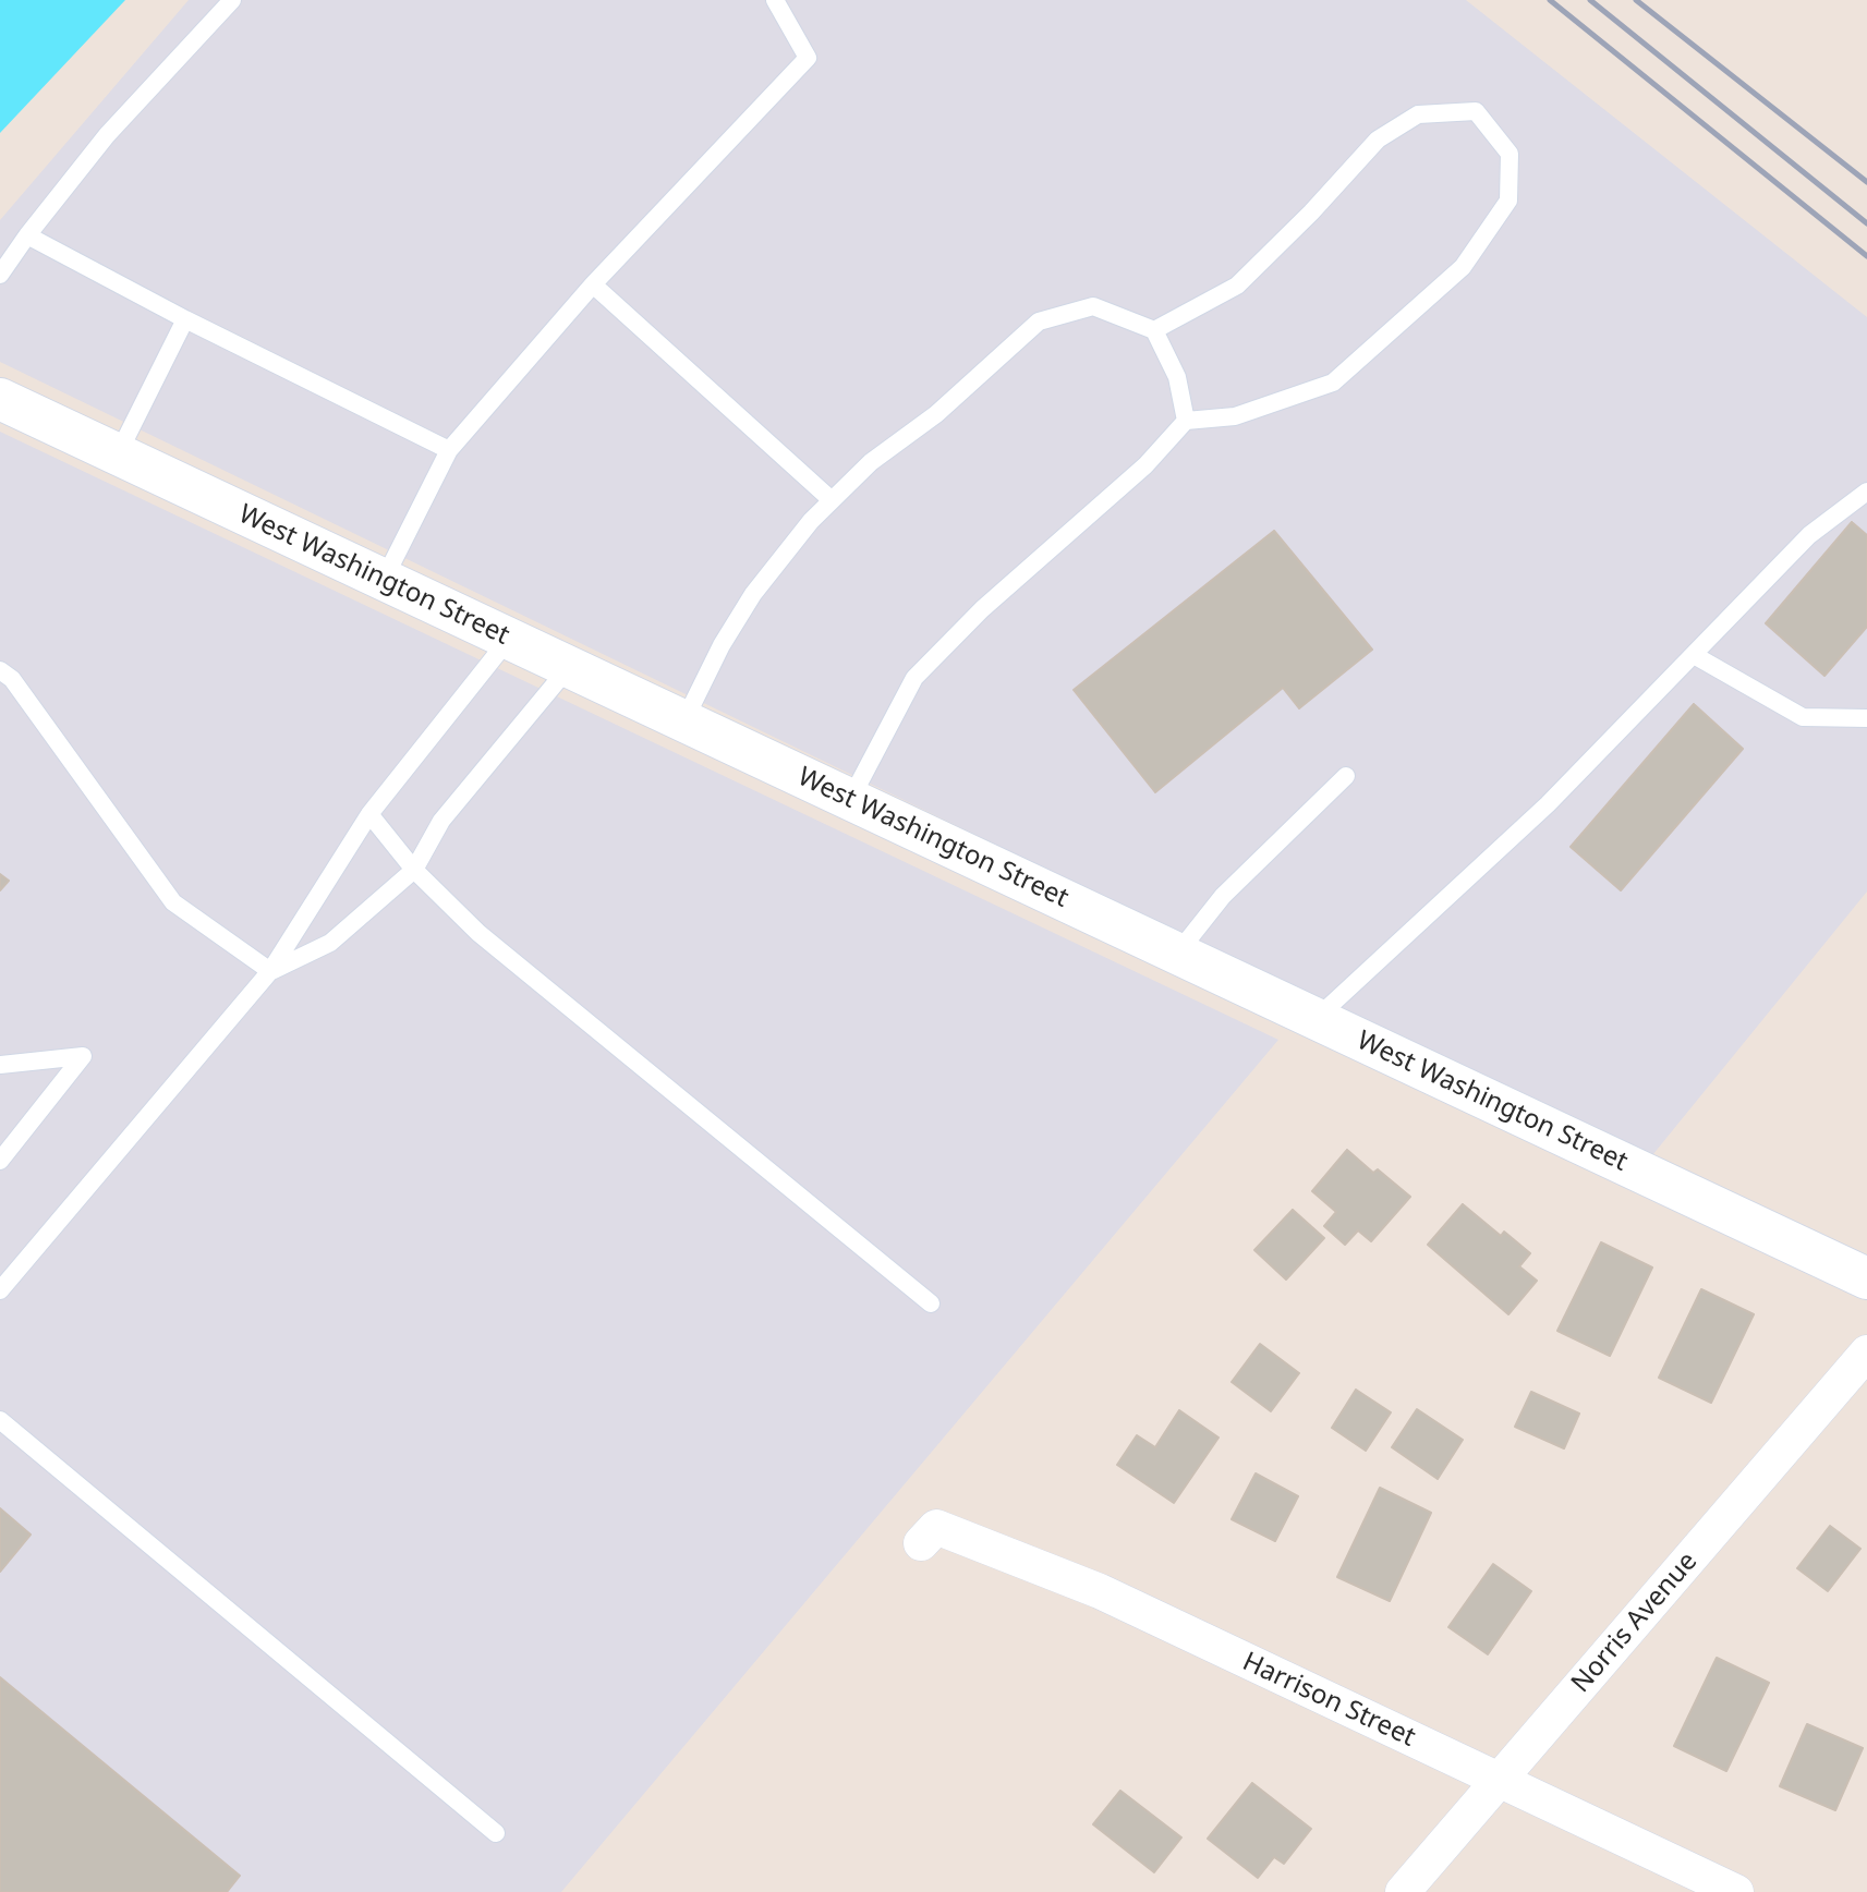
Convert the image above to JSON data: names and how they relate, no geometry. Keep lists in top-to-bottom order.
{
  "streets": {
    "main road": ["West Washington Street"],
    "street": ["Norris Avenue", "Harrison Street"]
  },
  "crossings": [
    ["Norris Avenue", "Harrison Street"]
  ]
}
